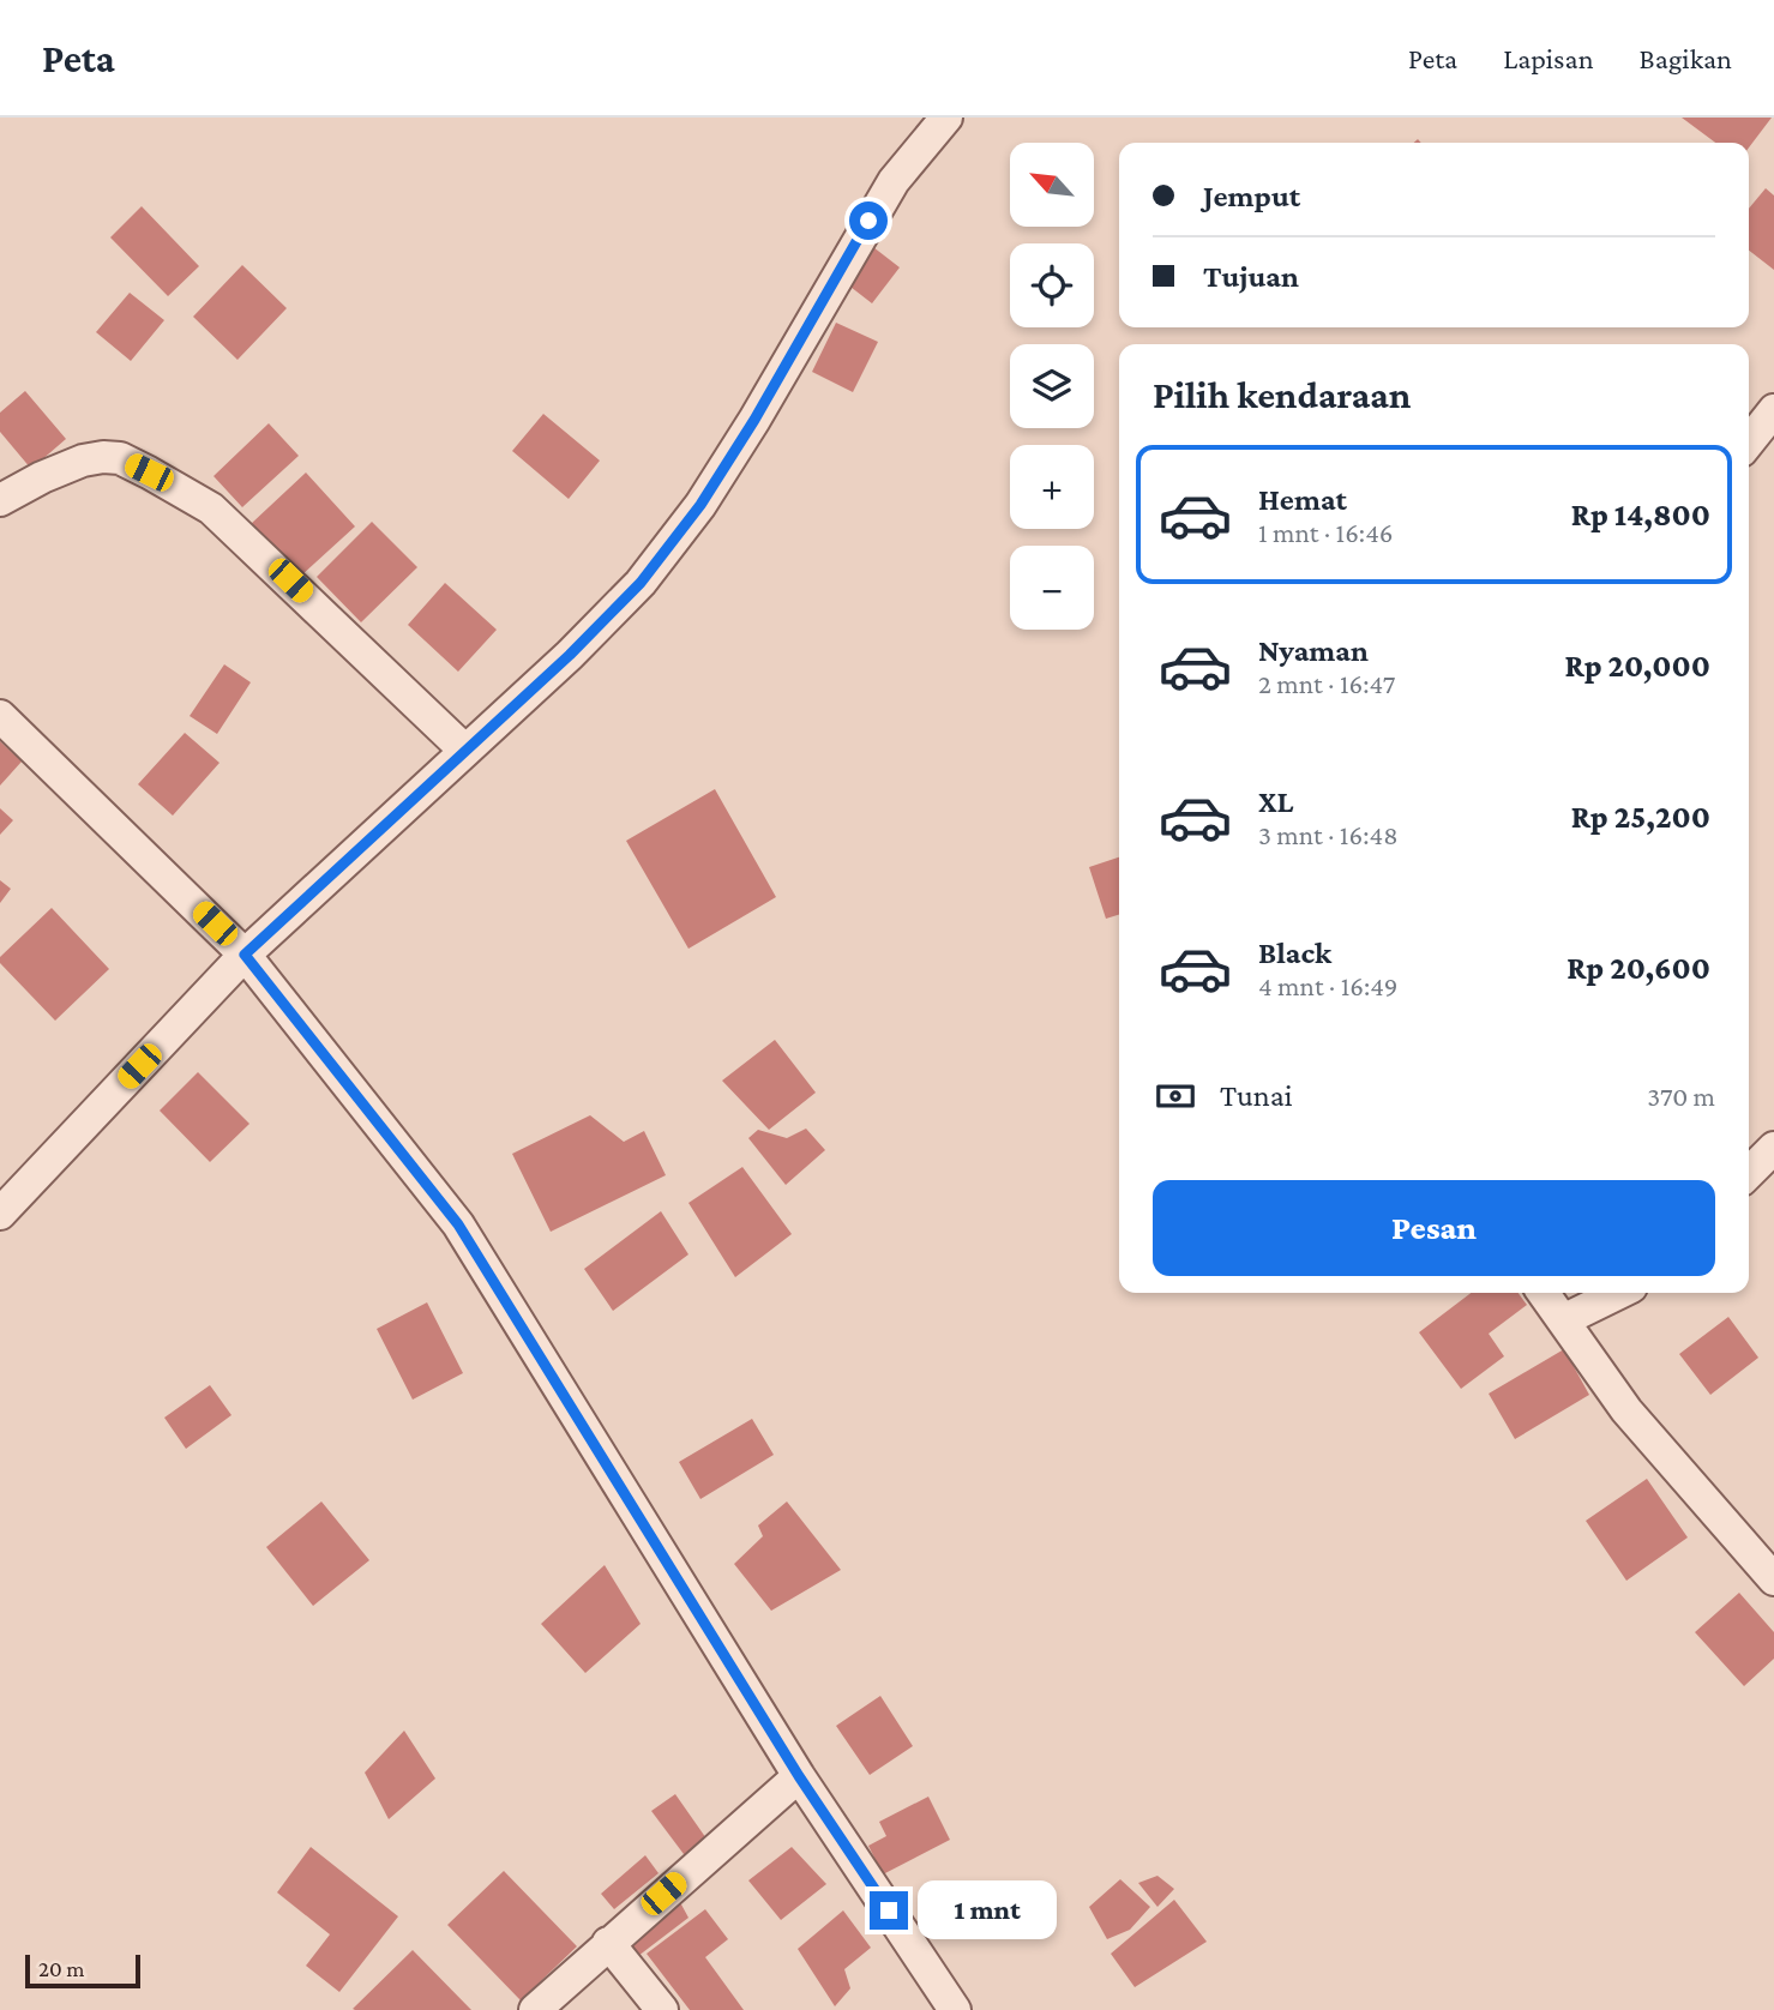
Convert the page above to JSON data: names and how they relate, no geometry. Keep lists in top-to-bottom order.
{
  "scale_bar": "20 m",
  "north": "top left",
  "page": {
    "header": "Peta",
    "nav": ["Peta", "Lapisan", "Bagikan"],
    "map_buttons": ["+", "−"],
    "banner": ["Jemput", "Tujuan"],
    "heading": "Pilih kendaraan",
    "list": [
      {
        "name": "Hemat",
        "note": "1 mnt · 16:46",
        "value": "Rp 14,800"
      },
      {
        "name": "Nyaman",
        "note": "2 mnt · 16:47",
        "value": "Rp 20,000"
      },
      {
        "name": "XL",
        "note": "3 mnt · 16:48",
        "value": "Rp 25,200"
      },
      {
        "name": "Black",
        "note": "4 mnt · 16:49",
        "value": "Rp 20,600"
      }
    ],
    "pay": ["Tunai", "370 m"],
    "buttons": "Pesan",
    "bubble": "1 mnt",
    "scale": "20 m"
  }
}
